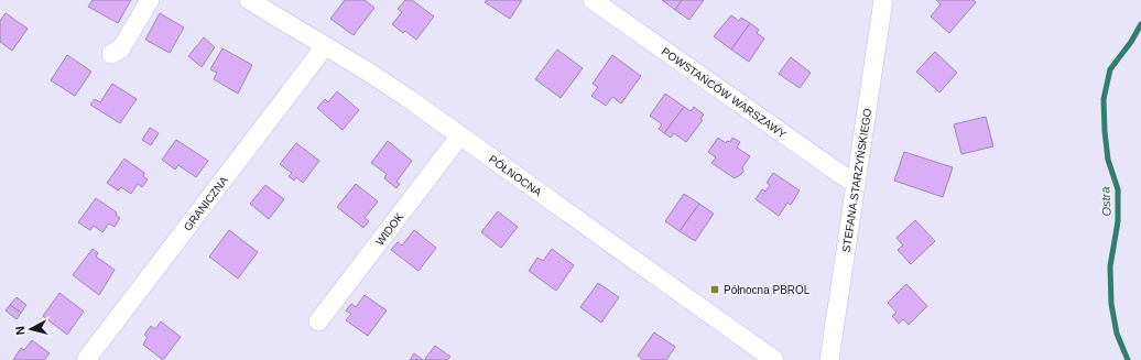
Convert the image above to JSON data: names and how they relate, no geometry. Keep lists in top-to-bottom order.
{
  "streets": {
    "street": [
      "POWSTAŃCÓW WARSZAWY",
      "PÓŁNOCNA",
      "STEFANA STARZYŃSKIEGO",
      "GRANICZNA",
      "WIDOK"
    ]
  },
  "crossings": [
    ["POWSTAŃCÓW WARSZAWY", "STEFANA STARZYŃSKIEGO"],
    ["PÓŁNOCNA", "GRANICZNA"],
    ["PÓŁNOCNA", "WIDOK"]
  ],
  "water": ["Ostra"],
  "places": {
    "transit": ["Północna PBROL"]
  },
  "north": "left"
}
